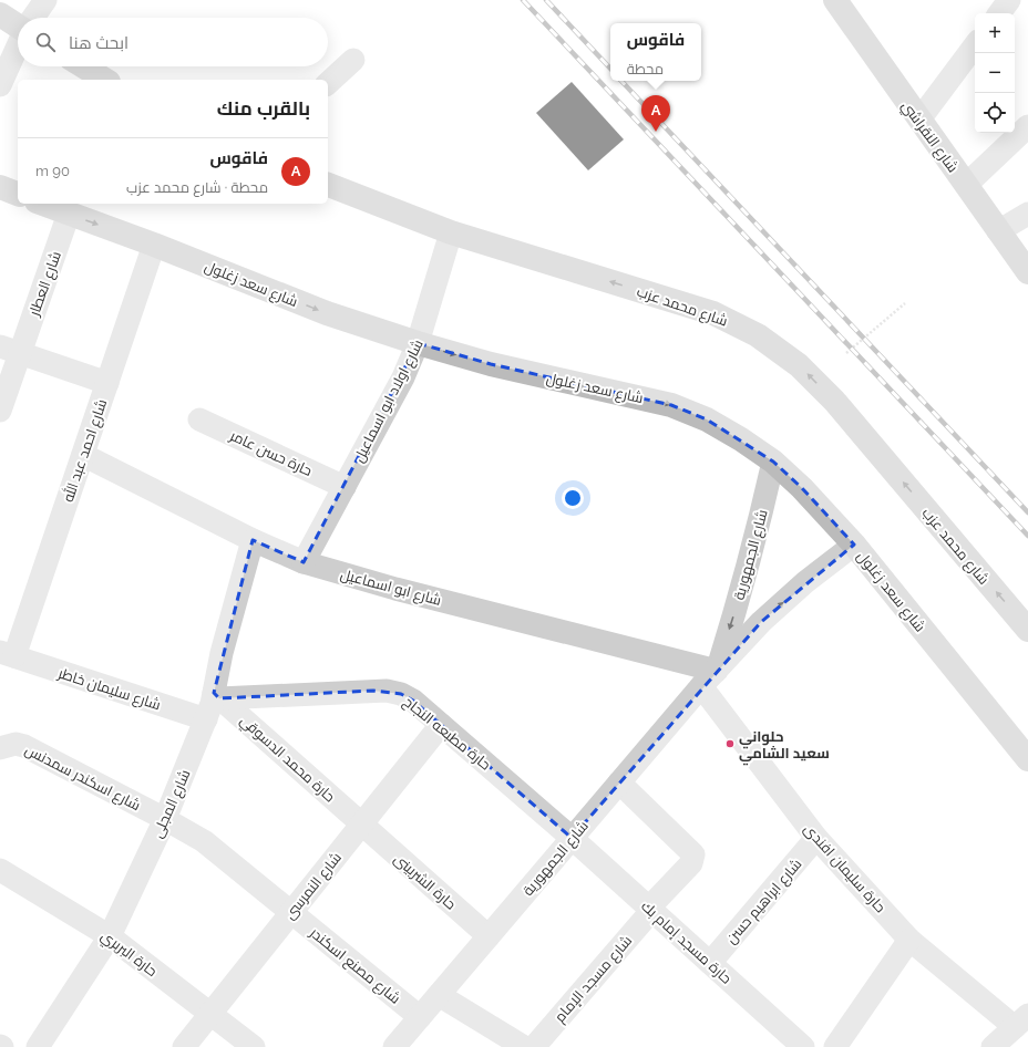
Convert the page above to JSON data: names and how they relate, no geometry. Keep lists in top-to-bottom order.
{
  "streets": {
    "street": [
      "شارع النقراشي",
      "شارع العطار",
      "شارع سعد زغلول",
      "شارع محمد عزب",
      "شارع اولاد ابو اسماعيل",
      "شارع احمد عبد الله",
      "حارة حسن عامر",
      "شارع الجمهورية",
      "شارع ابو اسماعيل",
      "شارع سليمان خاطر",
      "حارة مطبعه النجاح",
      "حارة محمد الدسوقي",
      "شارع اسكندر سمدنس",
      "شارع المجلى",
      "حارة سليمان افندى",
      "حارة الشربينى",
      "شارع النمرسى",
      "شارع ابراهيم حسن",
      "حارة مسجد إمام بك",
      "حارة البربري",
      "شارع مصنع اسكندر",
      "شارع مسجد الإمام"
    ]
  },
  "crossings": [
    ["شارع العطار", "شارع سعد زغلول"],
    ["شارع سعد زغلول", "شارع اولاد ابو اسماعيل"],
    ["شارع سعد زغلول", "شارع احمد عبد الله"],
    ["شارع سعد زغلول", "شارع الجمهورية"],
    ["شارع محمد عزب", "شارع اولاد ابو اسماعيل"],
    ["شارع اولاد ابو اسماعيل", "حارة حسن عامر"],
    ["شارع اولاد ابو اسماعيل", "شارع ابو اسماعيل"],
    ["شارع احمد عبد الله", "شارع ابو اسماعيل"],
    ["شارع احمد عبد الله", "شارع سليمان خاطر"],
    ["شارع الجمهورية", "شارع ابو اسماعيل"],
    ["شارع الجمهورية", "حارة مطبعه النجاح"],
    ["شارع الجمهورية", "حارة سليمان افندى"],
    ["شارع الجمهورية", "حارة الشربينى"],
    ["شارع الجمهورية", "حارة مسجد إمام بك"],
    ["شارع الجمهورية", "شارع مصنع اسكندر"],
    ["شارع الجمهورية", "شارع مسجد الإمام"],
    ["شارع ابو اسماعيل", "شارع المجلى"],
    ["شارع ابو اسماعيل", "حارة سليمان افندى"],
    ["شارع سليمان خاطر", "شارع المجلى"],
    ["حارة مطبعه النجاح", "حارة محمد الدسوقي"],
    ["حارة مطبعه النجاح", "شارع المجلى"],
    ["حارة مطبعه النجاح", "شارع النمرسى"],
    ["حارة مطبعه النجاح", "حارة مسجد إمام بك"],
    ["حارة محمد الدسوقي", "شارع المجلى"],
    ["حارة محمد الدسوقي", "حارة الشربينى"],
    ["حارة محمد الدسوقي", "شارع النمرسى"],
    ["شارع اسكندر سمدنس", "شارع المجلى"],
    ["شارع اسكندر سمدنس", "شارع مصنع اسكندر"],
    ["شارع المجلى", "حارة البربري"],
    ["شارع المجلى", "شارع مصنع اسكندر"],
    ["حارة سليمان افندى", "شارع ابراهيم حسن"],
    ["حارة الشربينى", "شارع النمرسى"],
    ["شارع النمرسى", "حارة البربري"],
    ["شارع النمرسى", "شارع مصنع اسكندر"],
    ["شارع ابراهيم حسن", "حارة مسجد إمام بك"],
    ["حارة مسجد إمام بك", "شارع مسجد الإمام"]
  ],
  "one_way": ["شارع سعد زغلول", "شارع محمد عزب"],
  "places": ["حلواني سعيد الشامي"],
  "page": {
    "map_buttons": ["+", "−"],
    "search": "ابحث هنا",
    "popup": ["فاقوس", "محطة"],
    "heading": "بالقرب منك",
    "pins": "A",
    "list": [
      {
        "mark": "A",
        "name": "فاقوس",
        "note": "محطة · شارع محمد عزب",
        "value": "90 m"
      }
    ]
  }
}
